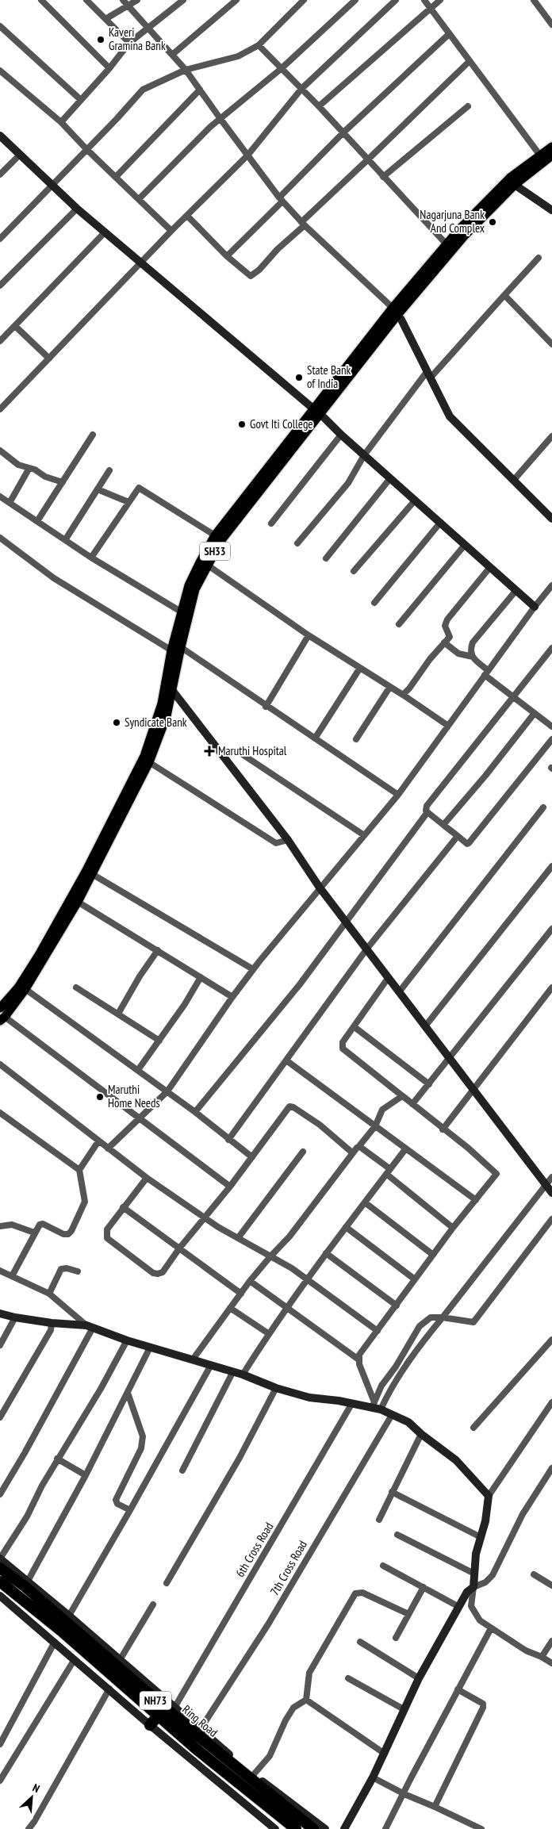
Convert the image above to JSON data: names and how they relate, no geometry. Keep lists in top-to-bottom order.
{
  "streets": {
    "highway": ["NH73", "Ring Road"],
    "main road": ["SH33"],
    "street": ["6th Cross Road", "7th Cross Road"]
  },
  "places": {
    "other": [
      "Kaveri Gramina Bank",
      "Nagarjuna Bank And Complex",
      "State Bank of India",
      "Govt Iti College",
      "Syndicate Bank",
      "Maruthi Home Needs"
    ],
    "health": ["Maruthi Hospital"]
  },
  "north": "top right"
}
